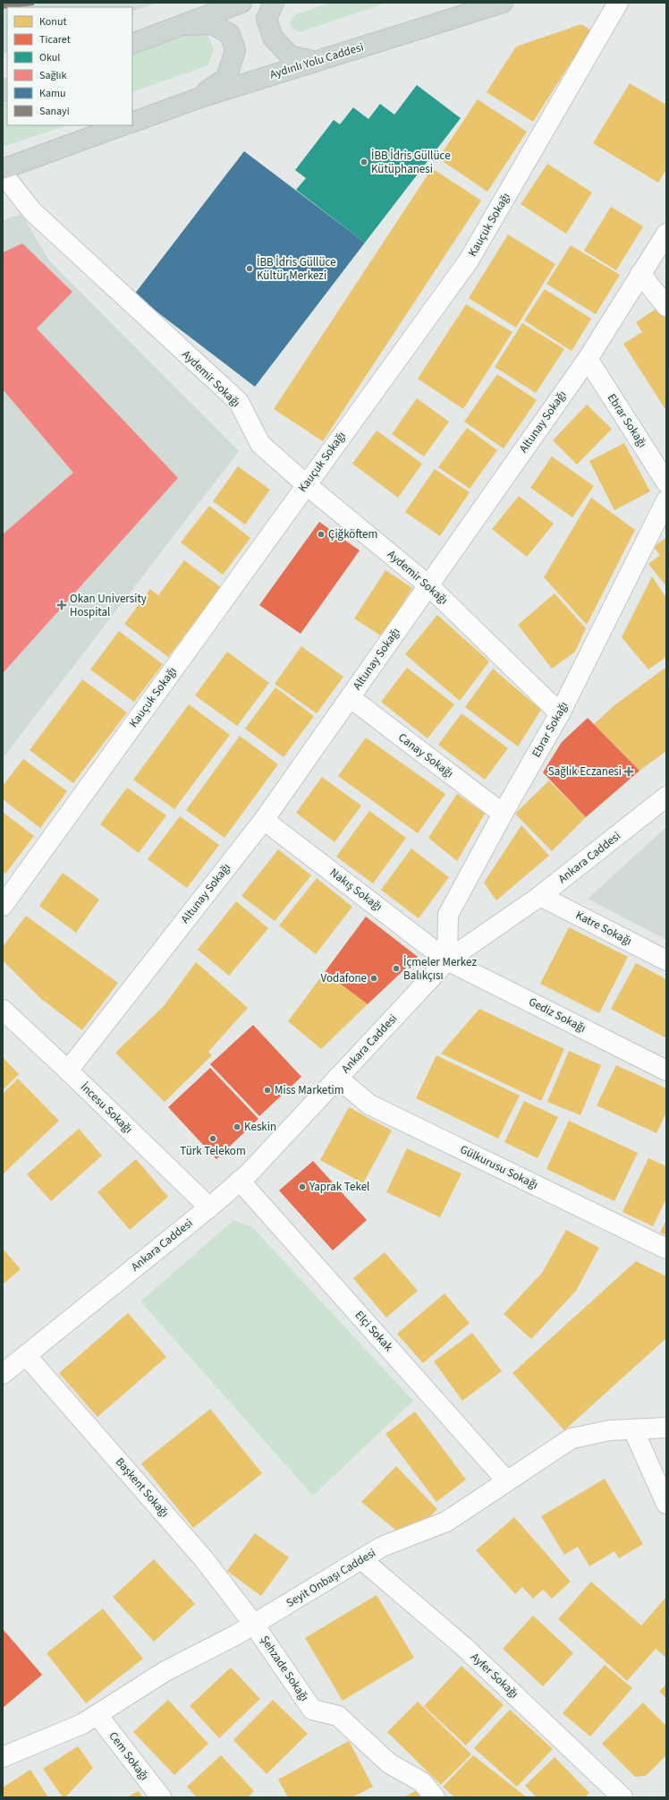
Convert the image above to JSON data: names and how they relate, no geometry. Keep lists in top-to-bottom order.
{
  "streets": {
    "main road": ["Aydınlı Yolu Caddesi"],
    "street": [
      "Kauçuk Sokağı",
      "Aydemir Sokağı",
      "Ebrar Sokağı",
      "Altunay Sokağı",
      "Canay Sokağı",
      "Ankara Caddesi",
      "Nakış Sokağı",
      "Katre Sokağı",
      "Gediz Sokağı",
      "İncesu Sokağı",
      "Gülkurusu Sokağı",
      "Elçi Sokak",
      "Başkent Sokağı",
      "Seyit Onbaşı Caddesi",
      "Şehzade Sokağı",
      "Ayfer Sokağı",
      "Cem Sokağı"
    ]
  },
  "crossings": [
    ["Kauçuk Sokağı", "Aydemir Sokağı"],
    ["Aydemir Sokağı", "Ebrar Sokağı"],
    ["Aydemir Sokağı", "Altunay Sokağı"],
    ["Ebrar Sokağı", "Altunay Sokağı"],
    ["Ebrar Sokağı", "Canay Sokağı"],
    ["Ebrar Sokağı", "Ankara Caddesi"],
    ["Ebrar Sokağı", "Nakış Sokağı"],
    ["Ebrar Sokağı", "Gediz Sokağı"],
    ["Altunay Sokağı", "Canay Sokağı"],
    ["Altunay Sokağı", "Nakış Sokağı"],
    ["Altunay Sokağı", "İncesu Sokağı"],
    ["Ankara Caddesi", "Nakış Sokağı"],
    ["Ankara Caddesi", "Katre Sokağı"],
    ["Ankara Caddesi", "Gediz Sokağı"],
    ["Ankara Caddesi", "İncesu Sokağı"],
    ["Ankara Caddesi", "Gülkurusu Sokağı"],
    ["Ankara Caddesi", "Elçi Sokak"],
    ["Ankara Caddesi", "Başkent Sokağı"],
    ["Nakış Sokağı", "Gediz Sokağı"],
    ["Elçi Sokak", "Seyit Onbaşı Caddesi"],
    ["Başkent Sokağı", "Seyit Onbaşı Caddesi"],
    ["Başkent Sokağı", "Şehzade Sokağı"],
    ["Seyit Onbaşı Caddesi", "Şehzade Sokağı"],
    ["Seyit Onbaşı Caddesi", "Ayfer Sokağı"],
    ["Seyit Onbaşı Caddesi", "Cem Sokağı"]
  ],
  "places": {
    "other": [
      "İBB İdris Güllüce Kütüphanesi",
      "İBB İdris Güllüce Kültür Merkezi",
      "Çiğköftem",
      "İçmeler Merkez Balıkçısı",
      "Vodafone",
      "Miss Marketim",
      "Keskin",
      "Türk Telekom",
      "Yaprak Tekel"
    ],
    "health": ["Okan University Hospital", "Sağlık Eczanesi"]
  },
  "legend": [
    "Konut",
    "Ticaret",
    "Okul",
    "Sağlık",
    "Kamu",
    "Sanayi"
  ]
}
